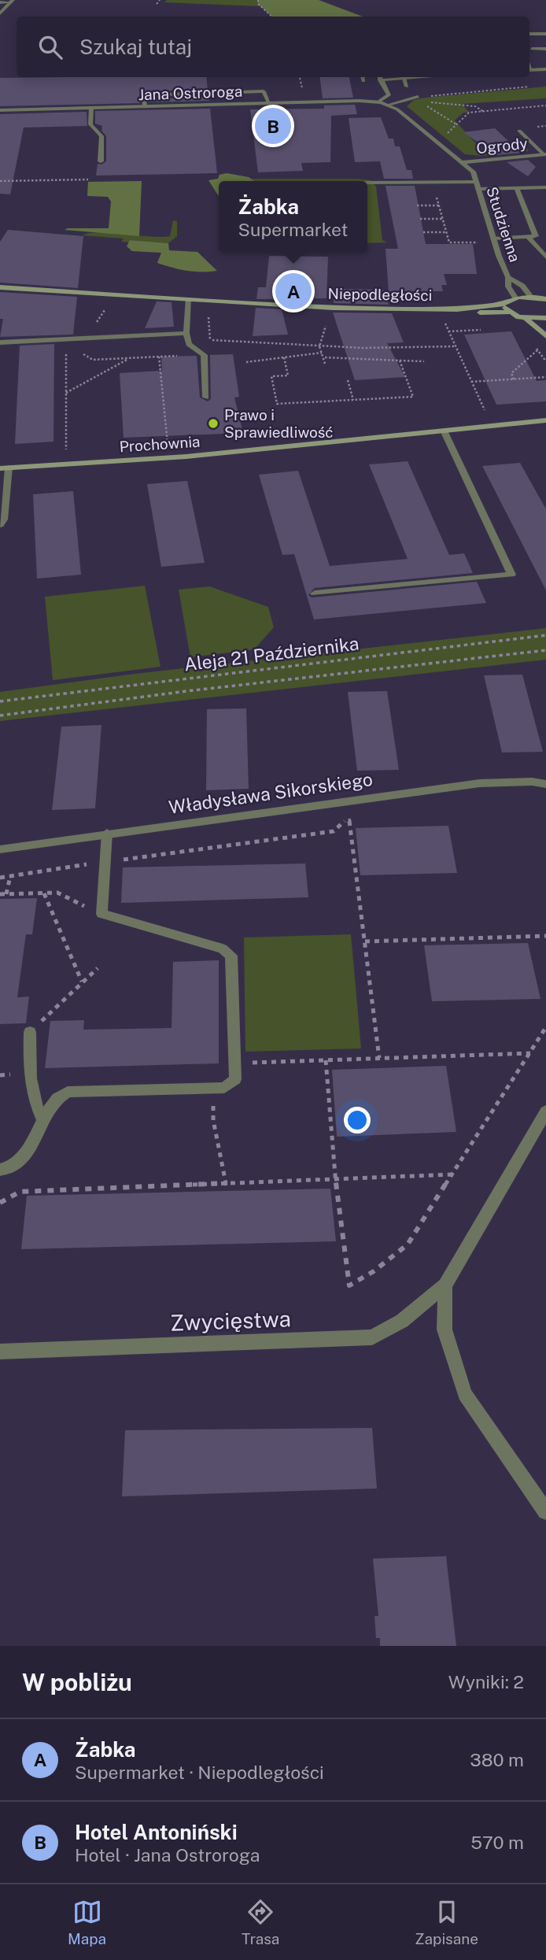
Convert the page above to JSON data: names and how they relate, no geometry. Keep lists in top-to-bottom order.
{
  "streets": {
    "street": [
      "Jana Ostroroga",
      "Ogrody",
      "Studzienna",
      "Niepodległości",
      "Prochownia",
      "Władysława Sikorskiego",
      "Zwycięstwa"
    ],
    "path": ["Aleja 21 Października"]
  },
  "crossings": [
    ["Jana Ostroroga", "Studzienna"],
    ["Ogrody", "Studzienna"]
  ],
  "places": ["Prawo i Sprawiedliwość"],
  "page": {
    "search": "Szukaj tutaj",
    "pins": ["B", "A"],
    "popup": ["Żabka", "Supermarket"],
    "heading": ["W pobliżu", "Wyniki: 2"],
    "list": [
      {
        "mark": "A",
        "name": "Żabka",
        "note": "Supermarket · Niepodległości",
        "value": "380 m"
      },
      {
        "mark": "B",
        "name": "Hotel Antoniński",
        "note": "Hotel · Jana Ostroroga",
        "value": "570 m"
      }
    ],
    "nav": ["Mapa", "Trasa", "Zapisane"]
  }
}
